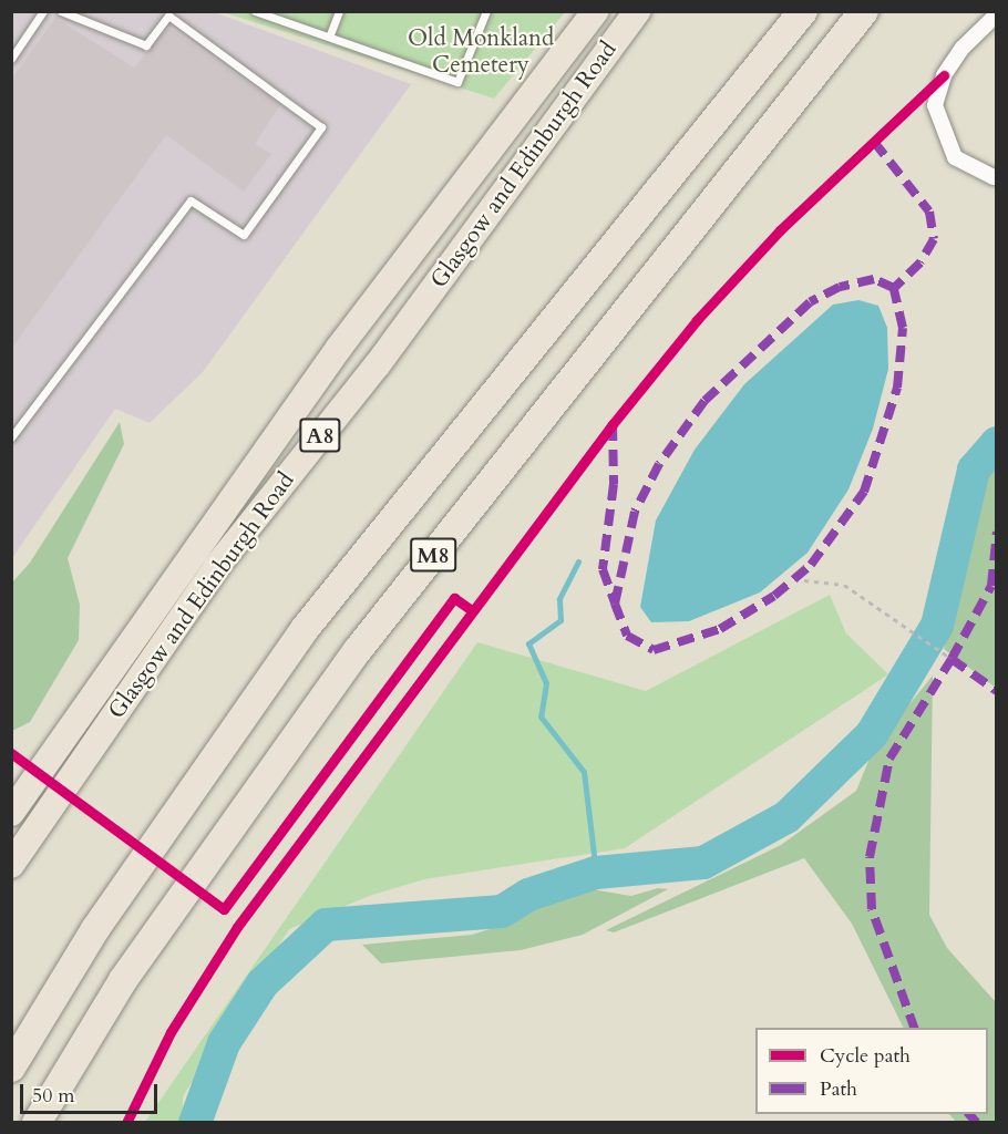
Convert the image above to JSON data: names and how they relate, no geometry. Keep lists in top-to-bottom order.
{
  "streets": {
    "highway": ["Glasgow and Edinburgh Road", "A8", "M8"]
  },
  "parks": ["Old Monkland Cemetery"],
  "legend": ["Cycle path", "Path"],
  "scale_bar": "50 m"
}
